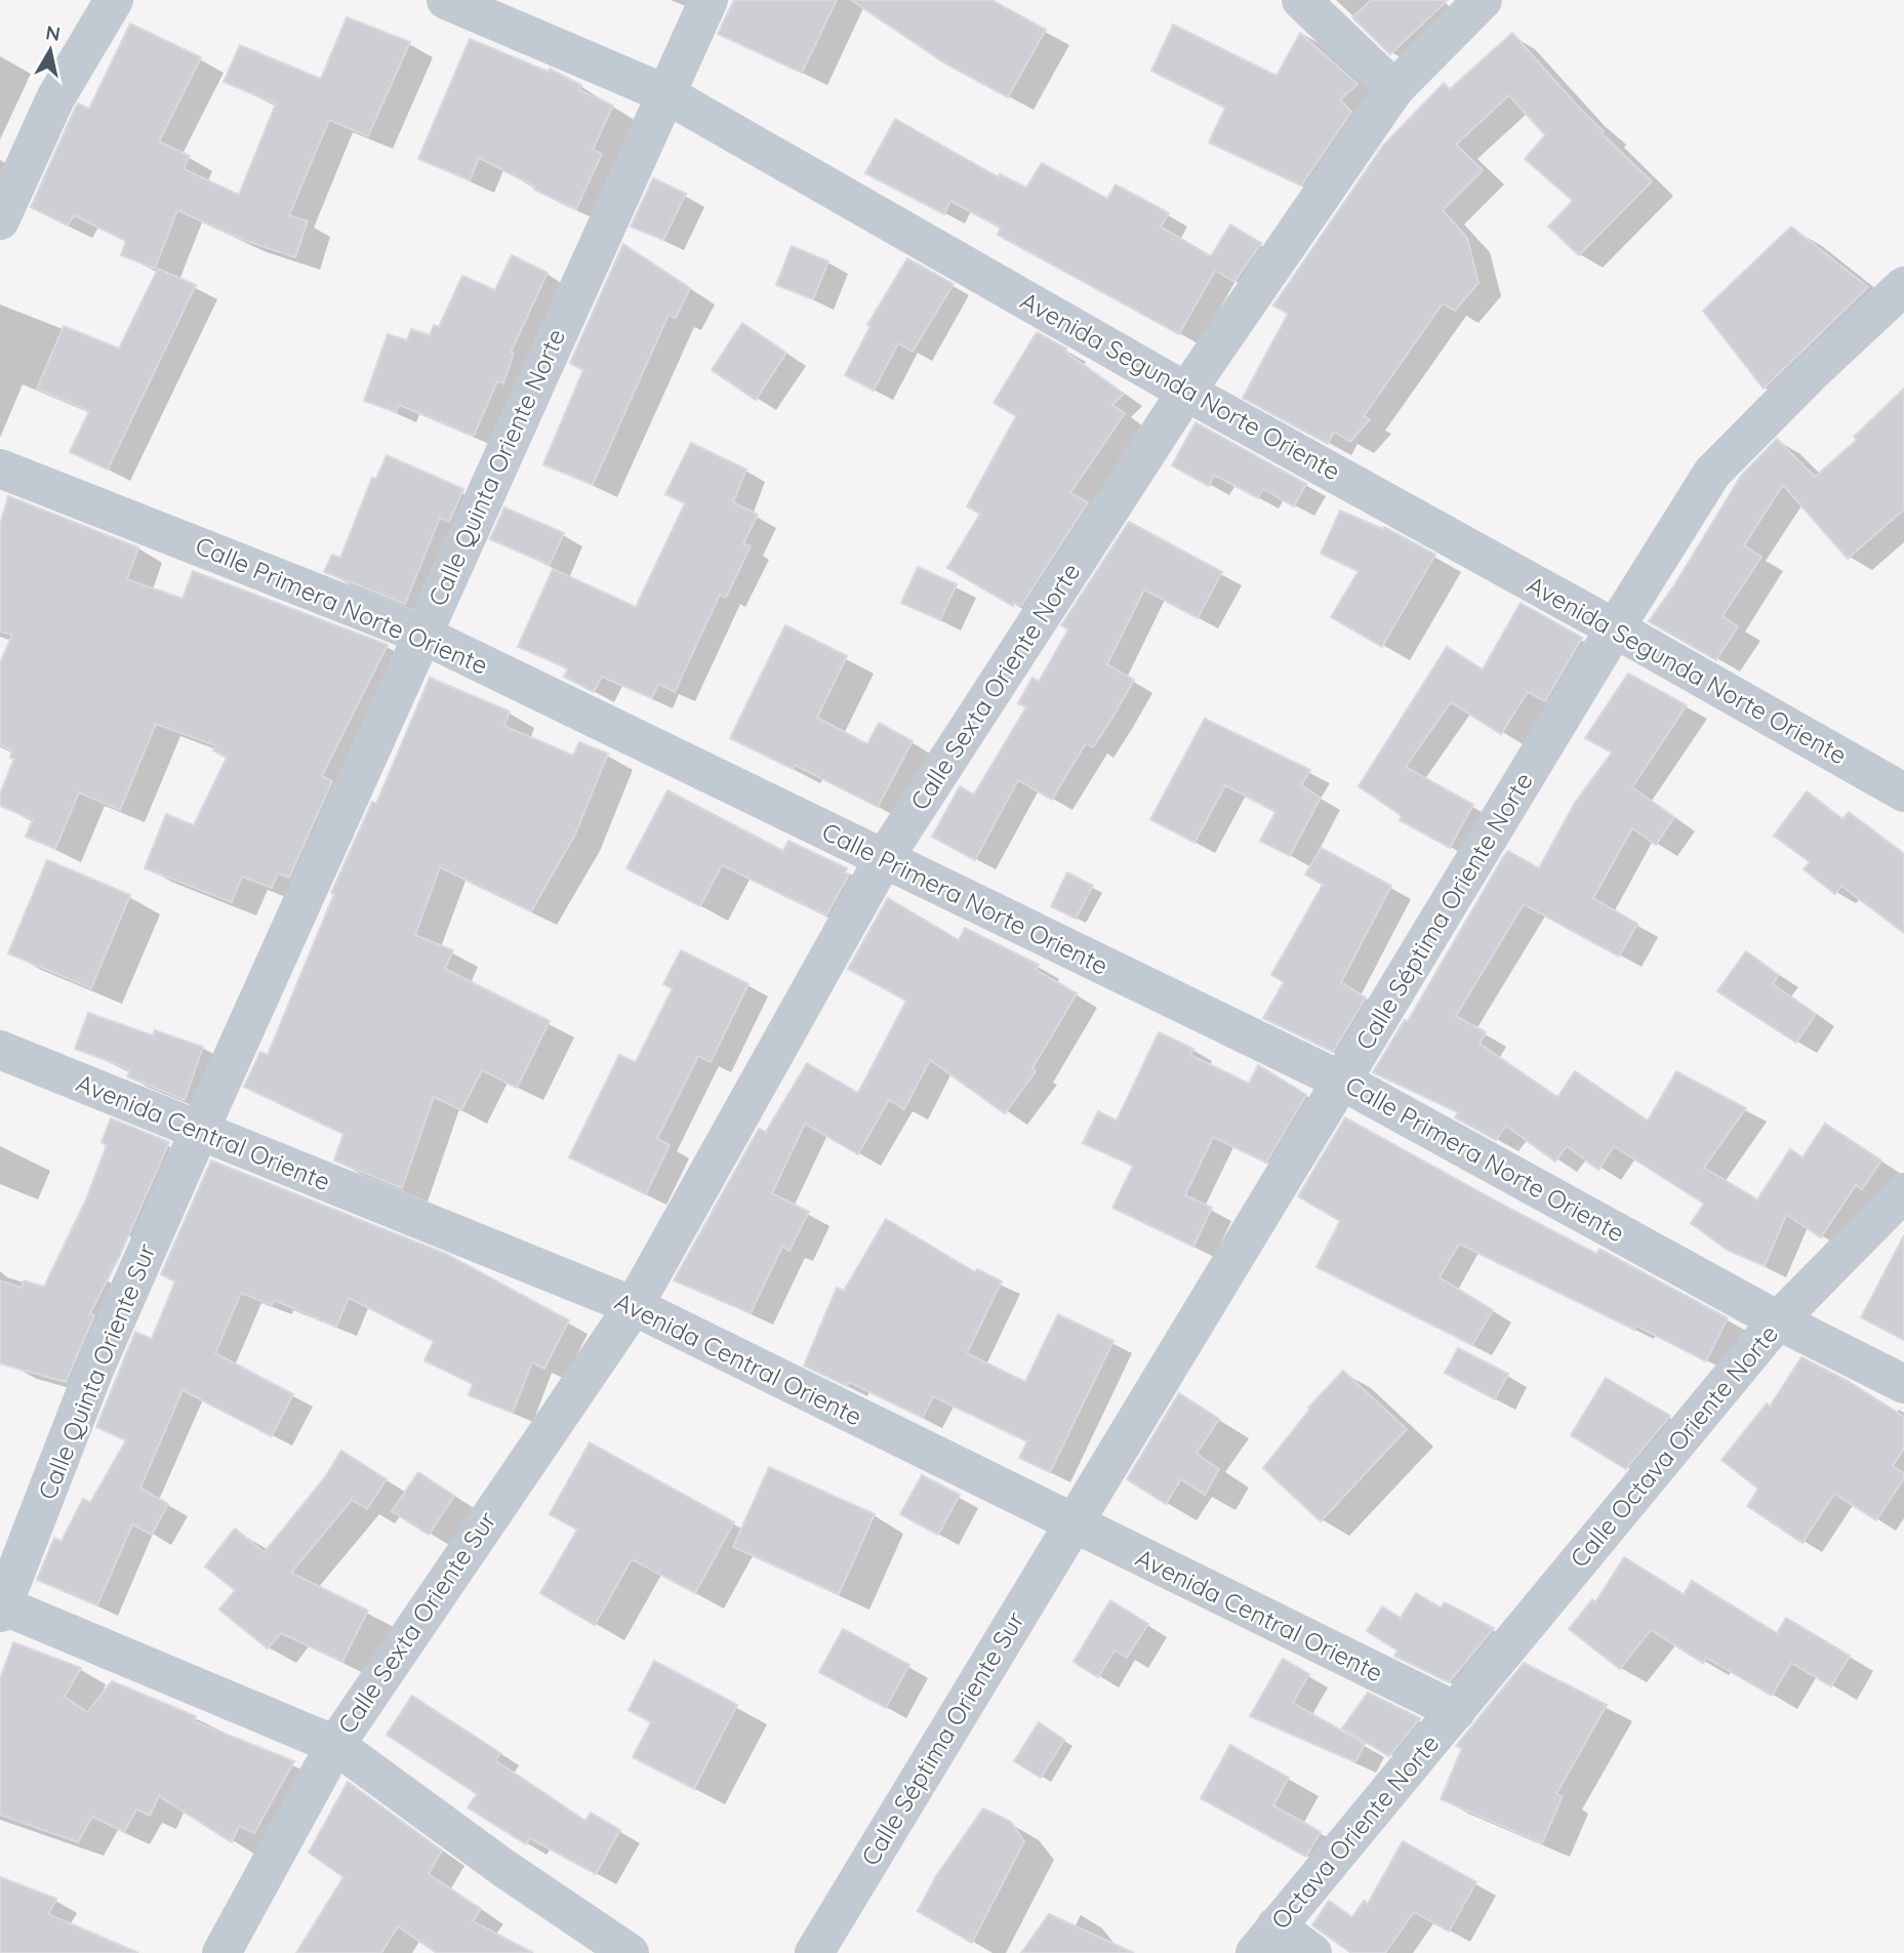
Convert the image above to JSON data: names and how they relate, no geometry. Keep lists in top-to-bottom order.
{
  "streets": {
    "street": [
      "Avenida Segunda Norte Oriente",
      "Calle Quinta Oriente Norte",
      "Calle Primera Norte Oriente",
      "Calle Sexta Oriente Norte",
      "Calle Séptima Oriente Norte",
      "Avenida Central Oriente",
      "Calle Quinta Oriente Sur",
      "Calle Octava Oriente Norte",
      "Calle Sexta Oriente Sur",
      "Calle Séptima Oriente Sur",
      "Octava Oriente Norte"
    ]
  },
  "crossings": [
    ["Avenida Segunda Norte Oriente", "Calle Quinta Oriente Norte"],
    ["Avenida Segunda Norte Oriente", "Calle Sexta Oriente Norte"],
    ["Avenida Segunda Norte Oriente", "Calle Séptima Oriente Norte"],
    ["Calle Quinta Oriente Norte", "Calle Primera Norte Oriente"],
    ["Calle Quinta Oriente Norte", "Avenida Central Oriente"],
    ["Calle Quinta Oriente Norte", "Calle Quinta Oriente Sur"],
    ["Calle Primera Norte Oriente", "Calle Sexta Oriente Norte"],
    ["Calle Primera Norte Oriente", "Calle Séptima Oriente Norte"],
    ["Calle Primera Norte Oriente", "Calle Octava Oriente Norte"],
    ["Calle Sexta Oriente Norte", "Avenida Central Oriente"],
    ["Calle Sexta Oriente Norte", "Calle Sexta Oriente Sur"],
    ["Calle Séptima Oriente Norte", "Avenida Central Oriente"],
    ["Calle Séptima Oriente Norte", "Calle Séptima Oriente Sur"],
    ["Avenida Central Oriente", "Calle Quinta Oriente Sur"],
    ["Avenida Central Oriente", "Calle Octava Oriente Norte"],
    ["Avenida Central Oriente", "Calle Sexta Oriente Sur"],
    ["Avenida Central Oriente", "Calle Séptima Oriente Sur"],
    ["Avenida Central Oriente", "Octava Oriente Norte"],
    ["Calle Octava Oriente Norte", "Octava Oriente Norte"]
  ],
  "north": "top"
}
